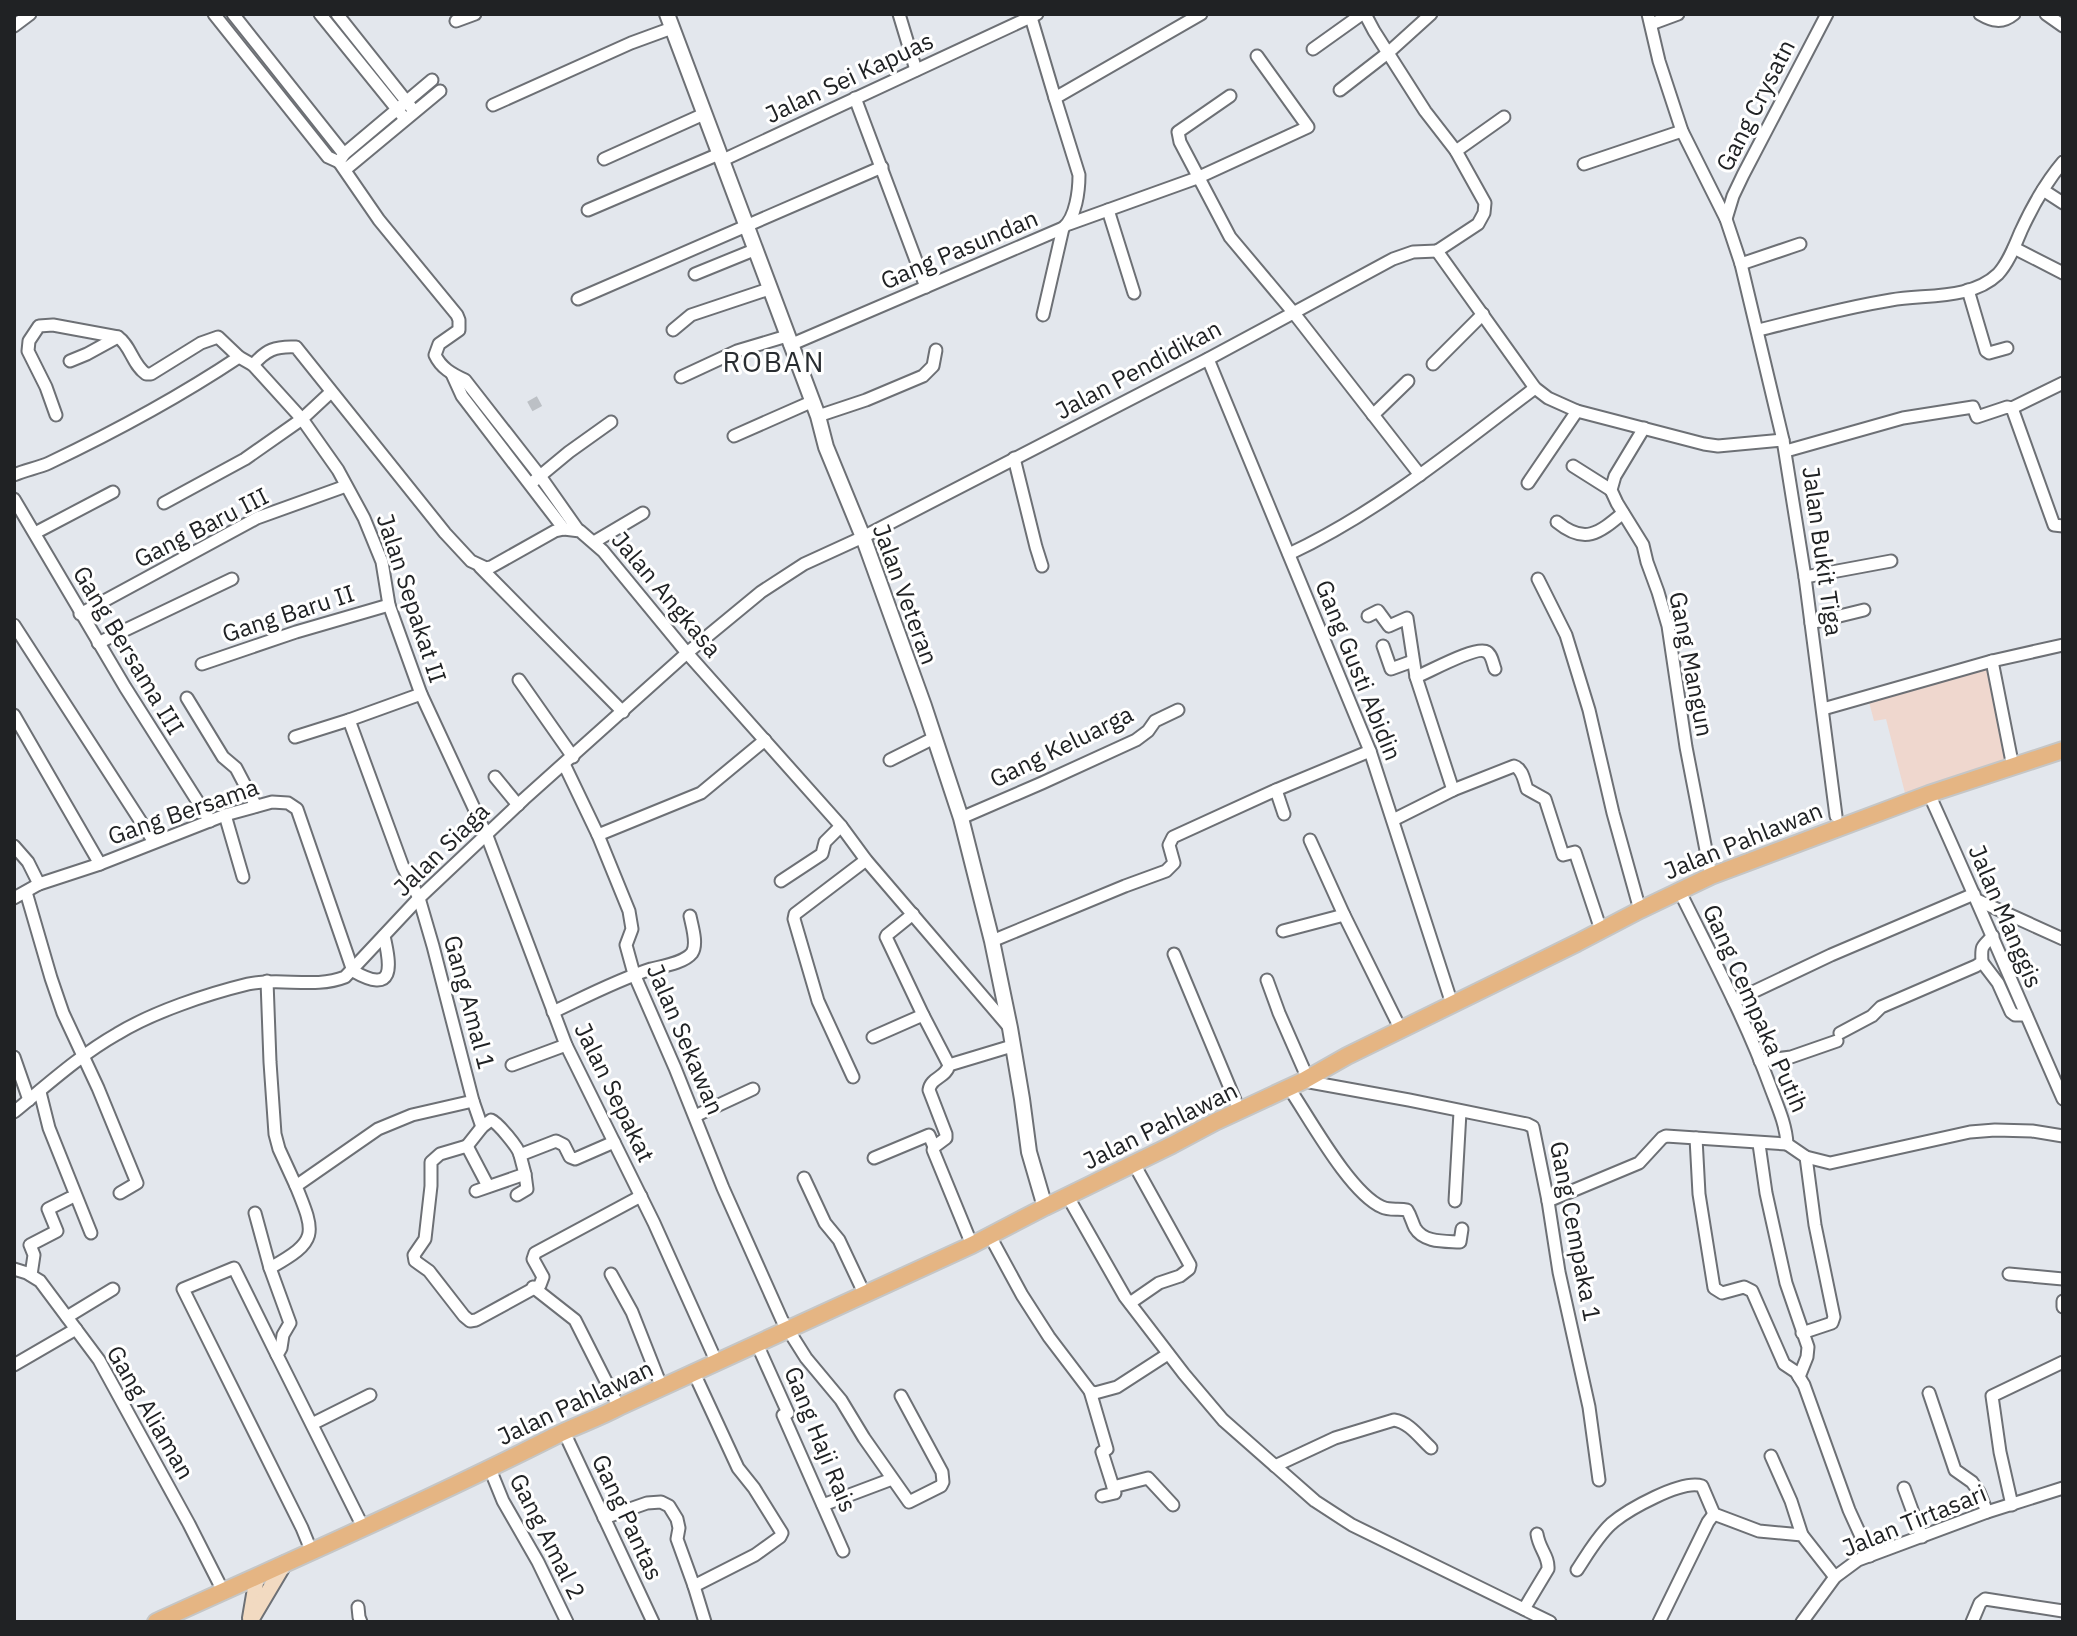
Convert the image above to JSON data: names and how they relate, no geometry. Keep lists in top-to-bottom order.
{
  "streets": {
    "main road": ["Jalan Pahlawan"],
    "street": [
      "Jalan Sei Kapuas",
      "Gang Crysatn",
      "Gang Pasundan",
      "Jalan Pendidikan",
      "Gang Baru III",
      "Jalan Bukit Tiga",
      "Jalan Angkasa",
      "Jalan Veteran",
      "Jalan Sepakat II",
      "Gang Baru II",
      "Gang Bersama III",
      "Gang Mangun",
      "Gang Gusti Abidin",
      "Gang Keluarga",
      "Gang Bersama",
      "Jalan Siaga",
      "Jalan Manggis",
      "Gang Amal 1",
      "Gang Cempaka Putih",
      "Jalan Sekawan",
      "Jalan Sepakat",
      "Gang Cempaka 1",
      "Gang Aliaman",
      "Gang Haji Rais",
      "Gang Pantas",
      "Jalan Tirtasari",
      "Gang Amal 2"
    ]
  },
  "crossings": [
    ["Jalan Sei Kapuas", "Jalan Veteran"],
    ["Gang Pasundan", "Jalan Veteran"],
    ["Jalan Pendidikan", "Jalan Bukit Tiga"],
    ["Jalan Pendidikan", "Jalan Veteran"],
    ["Jalan Pendidikan", "Gang Gusti Abidin"],
    ["Jalan Pendidikan", "Jalan Siaga"],
    ["Gang Baru III", "Jalan Sepakat II"],
    ["Gang Baru III", "Gang Bersama III"],
    ["Jalan Bukit Tiga", "Jalan Pahlawan"],
    ["Jalan Angkasa", "Jalan Veteran"],
    ["Jalan Angkasa", "Jalan Siaga"],
    ["Jalan Veteran", "Gang Keluarga"],
    ["Jalan Veteran", "Jalan Pahlawan"],
    ["Jalan Veteran", "Jalan Siaga"],
    ["Jalan Sepakat II", "Gang Baru II"],
    ["Jalan Sepakat II", "Jalan Siaga"],
    ["Jalan Sepakat II", "Jalan Sepakat"],
    ["Gang Bersama III", "Gang Bersama"],
    ["Gang Mangun", "Jalan Pahlawan"],
    ["Gang Gusti Abidin", "Jalan Pahlawan"],
    ["Gang Bersama", "Jalan Siaga"],
    ["Jalan Pahlawan", "Jalan Manggis"],
    ["Jalan Pahlawan", "Gang Cempaka Putih"],
    ["Jalan Pahlawan", "Jalan Sekawan"],
    ["Jalan Pahlawan", "Jalan Sepakat"],
    ["Jalan Pahlawan", "Gang Cempaka 1"],
    ["Jalan Pahlawan", "Gang Aliaman"],
    ["Jalan Pahlawan", "Gang Haji Rais"],
    ["Jalan Pahlawan", "Gang Pantas"],
    ["Jalan Pahlawan", "Gang Amal 2"],
    ["Jalan Siaga", "Gang Amal 1"],
    ["Jalan Siaga", "Jalan Sekawan"],
    ["Jalan Siaga", "Jalan Sepakat"],
    ["Gang Cempaka Putih", "Gang Cempaka 1"]
  ],
  "districts": ["ROBAN"]
}
